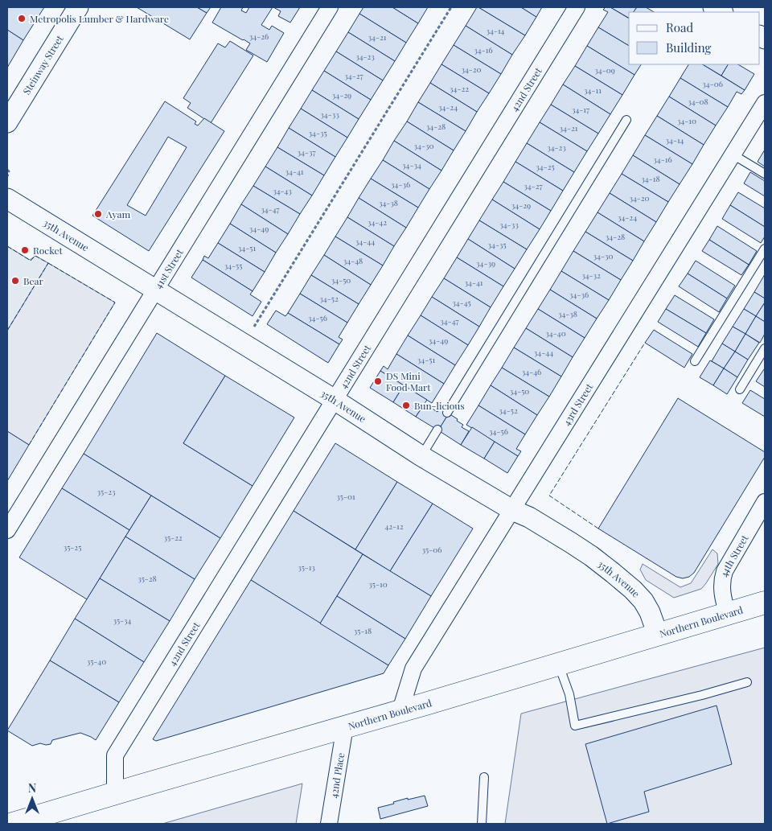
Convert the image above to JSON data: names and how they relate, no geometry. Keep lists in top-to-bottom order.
{
  "streets": {
    "main road": ["Northern Boulevard"],
    "street": [
      "Steinway Street",
      "42nd Street",
      "35th Avenue",
      "41st Street",
      "43rd Street",
      "44th Street",
      "42nd Place"
    ]
  },
  "crossings": [
    ["42nd Street", "35th Avenue"],
    ["42nd Street", "Northern Boulevard"],
    ["35th Avenue", "41st Street"],
    ["35th Avenue", "43rd Street"],
    ["35th Avenue", "Northern Boulevard"],
    ["43rd Street", "Northern Boulevard"],
    ["44th Street", "Northern Boulevard"],
    ["Northern Boulevard", "42nd Place"]
  ],
  "places": [
    "Metropolis Lumber & Hardware",
    "Ayam",
    "Rocket",
    "Bear",
    "DS Mini Food Mart",
    "Bun-licious"
  ],
  "house_numbers": [
    "34-14",
    "34-26",
    "34-21",
    "34-16",
    "34-23",
    "34-20",
    "34-09",
    "34-27",
    "34-06",
    "34-22",
    "34-11",
    "34-29",
    "34-08",
    "34-24",
    "34-17",
    "34-33",
    "34-10",
    "34-28",
    "34-21",
    "34-35",
    "34-14",
    "34-30",
    "34-23",
    "34-37",
    "34-16",
    "34-34",
    "34-25",
    "34-41",
    "34-18",
    "34-36",
    "34-27",
    "34-43",
    "34-20",
    "34-38",
    "34-29",
    "34-47",
    "34-24",
    "34-42",
    "34-33",
    "34-49",
    "34-28",
    "34-44",
    "34-35",
    "34-51",
    "34-30",
    "34-48",
    "34-39",
    "34-55",
    "34-32",
    "34-50",
    "34-41",
    "34-36",
    "34-52",
    "34-45",
    "34-38",
    "34-56",
    "34-47",
    "34-40",
    "34-49",
    "34-44",
    "34-51",
    "34-46",
    "34-50",
    "34-52",
    "34-56",
    "35-23",
    "35-01",
    "42-12",
    "35-22",
    "35-25",
    "35-06",
    "35-13",
    "35-28",
    "35-10",
    "35-34",
    "35-18",
    "35-40"
  ],
  "legend": ["Road", "Building"],
  "north": "top"
}
